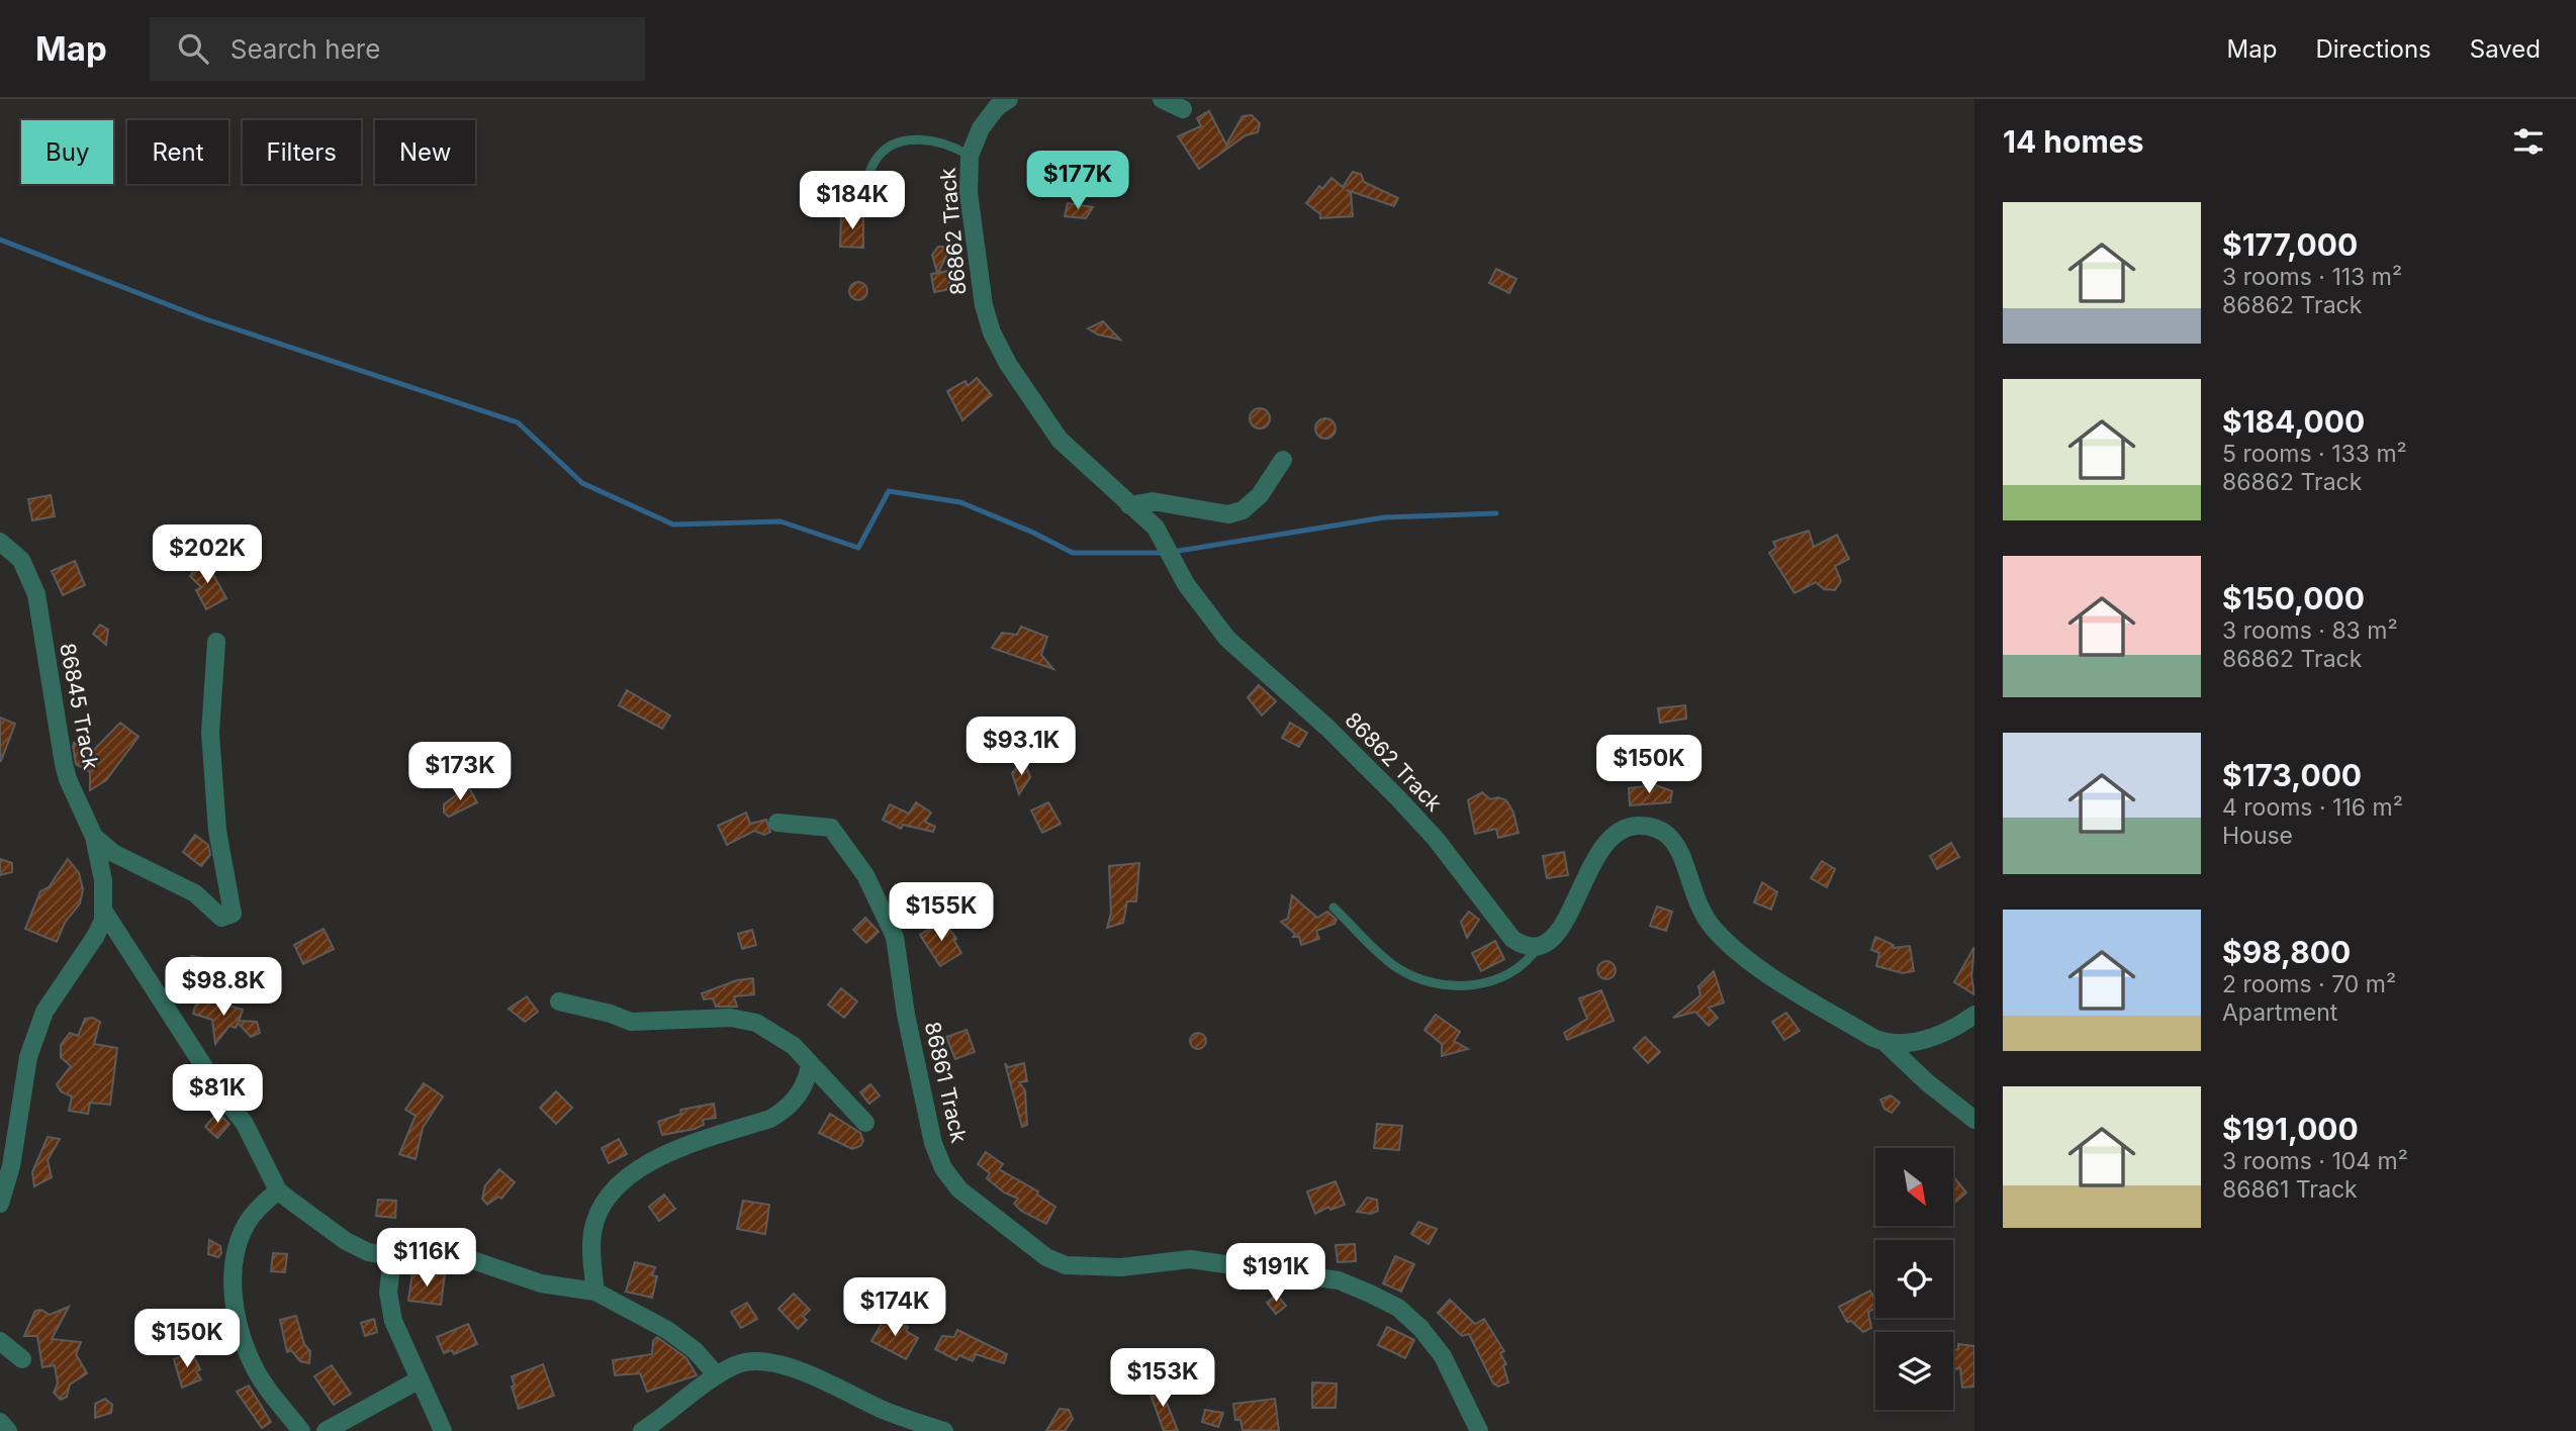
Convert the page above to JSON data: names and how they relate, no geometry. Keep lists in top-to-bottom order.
{
  "streets": {
    "street": ["86862 Track", "86845 Track", "86861 Track"]
  },
  "north": "bottom right",
  "page": {
    "header": "Map",
    "search": "Search here",
    "nav": ["Map", "Directions", "Saved"],
    "heading": "14 homes",
    "chip": [
      "Buy",
      "Rent",
      "Filters",
      "New"
    ],
    "price": [
      "$177K",
      "$184K",
      "$202K",
      "$93.1K",
      "$150K",
      "$173K",
      "$155K",
      "$98.8K",
      "$81K",
      "$116K",
      "$191K",
      "$174K",
      "$150K",
      "$153K"
    ],
    "list": [
      {
        "name": "$177,000",
        "note": "3 rooms · 113 m² · 86862 Track"
      },
      {
        "name": "$184,000",
        "note": "5 rooms · 133 m² · 86862 Track"
      },
      {
        "name": "$150,000",
        "note": "3 rooms · 83 m² · 86862 Track"
      },
      {
        "name": "$173,000",
        "note": "4 rooms · 116 m² · House"
      },
      {
        "name": "$98,800",
        "note": "2 rooms · 70 m² · Apartment"
      },
      {
        "name": "$191,000",
        "note": "3 rooms · 104 m² · 86861 Track"
      }
    ]
  }
}
